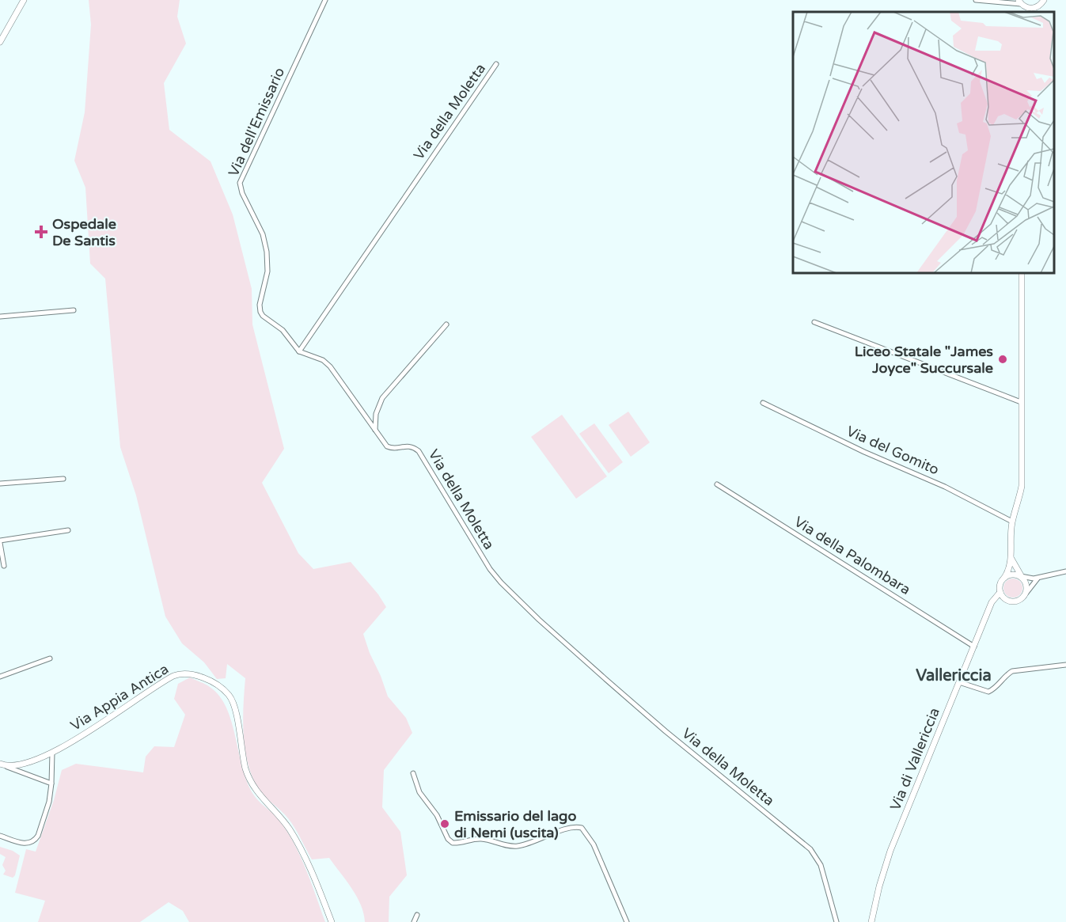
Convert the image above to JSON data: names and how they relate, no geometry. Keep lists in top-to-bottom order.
{
  "streets": {
    "street": [
      "Via della Moletta",
      "Via dell'Emissario",
      "Via del Gomito",
      "Via della Palombara",
      "Via Appia Antica",
      "Via di Vallericcia"
    ]
  },
  "crossings": [
    ["Via della Moletta", "Via dell'Emissario"],
    ["Via del Gomito", "Via di Vallericcia"],
    ["Via della Palombara", "Via di Vallericcia"]
  ],
  "districts": ["Vallericcia"],
  "places": {
    "health": ["Ospedale De Santis"],
    "other": ["Liceo Statale \"James Joyce\" Succursale", "Emissario del lago di Nemi (uscita)"]
  }
}
